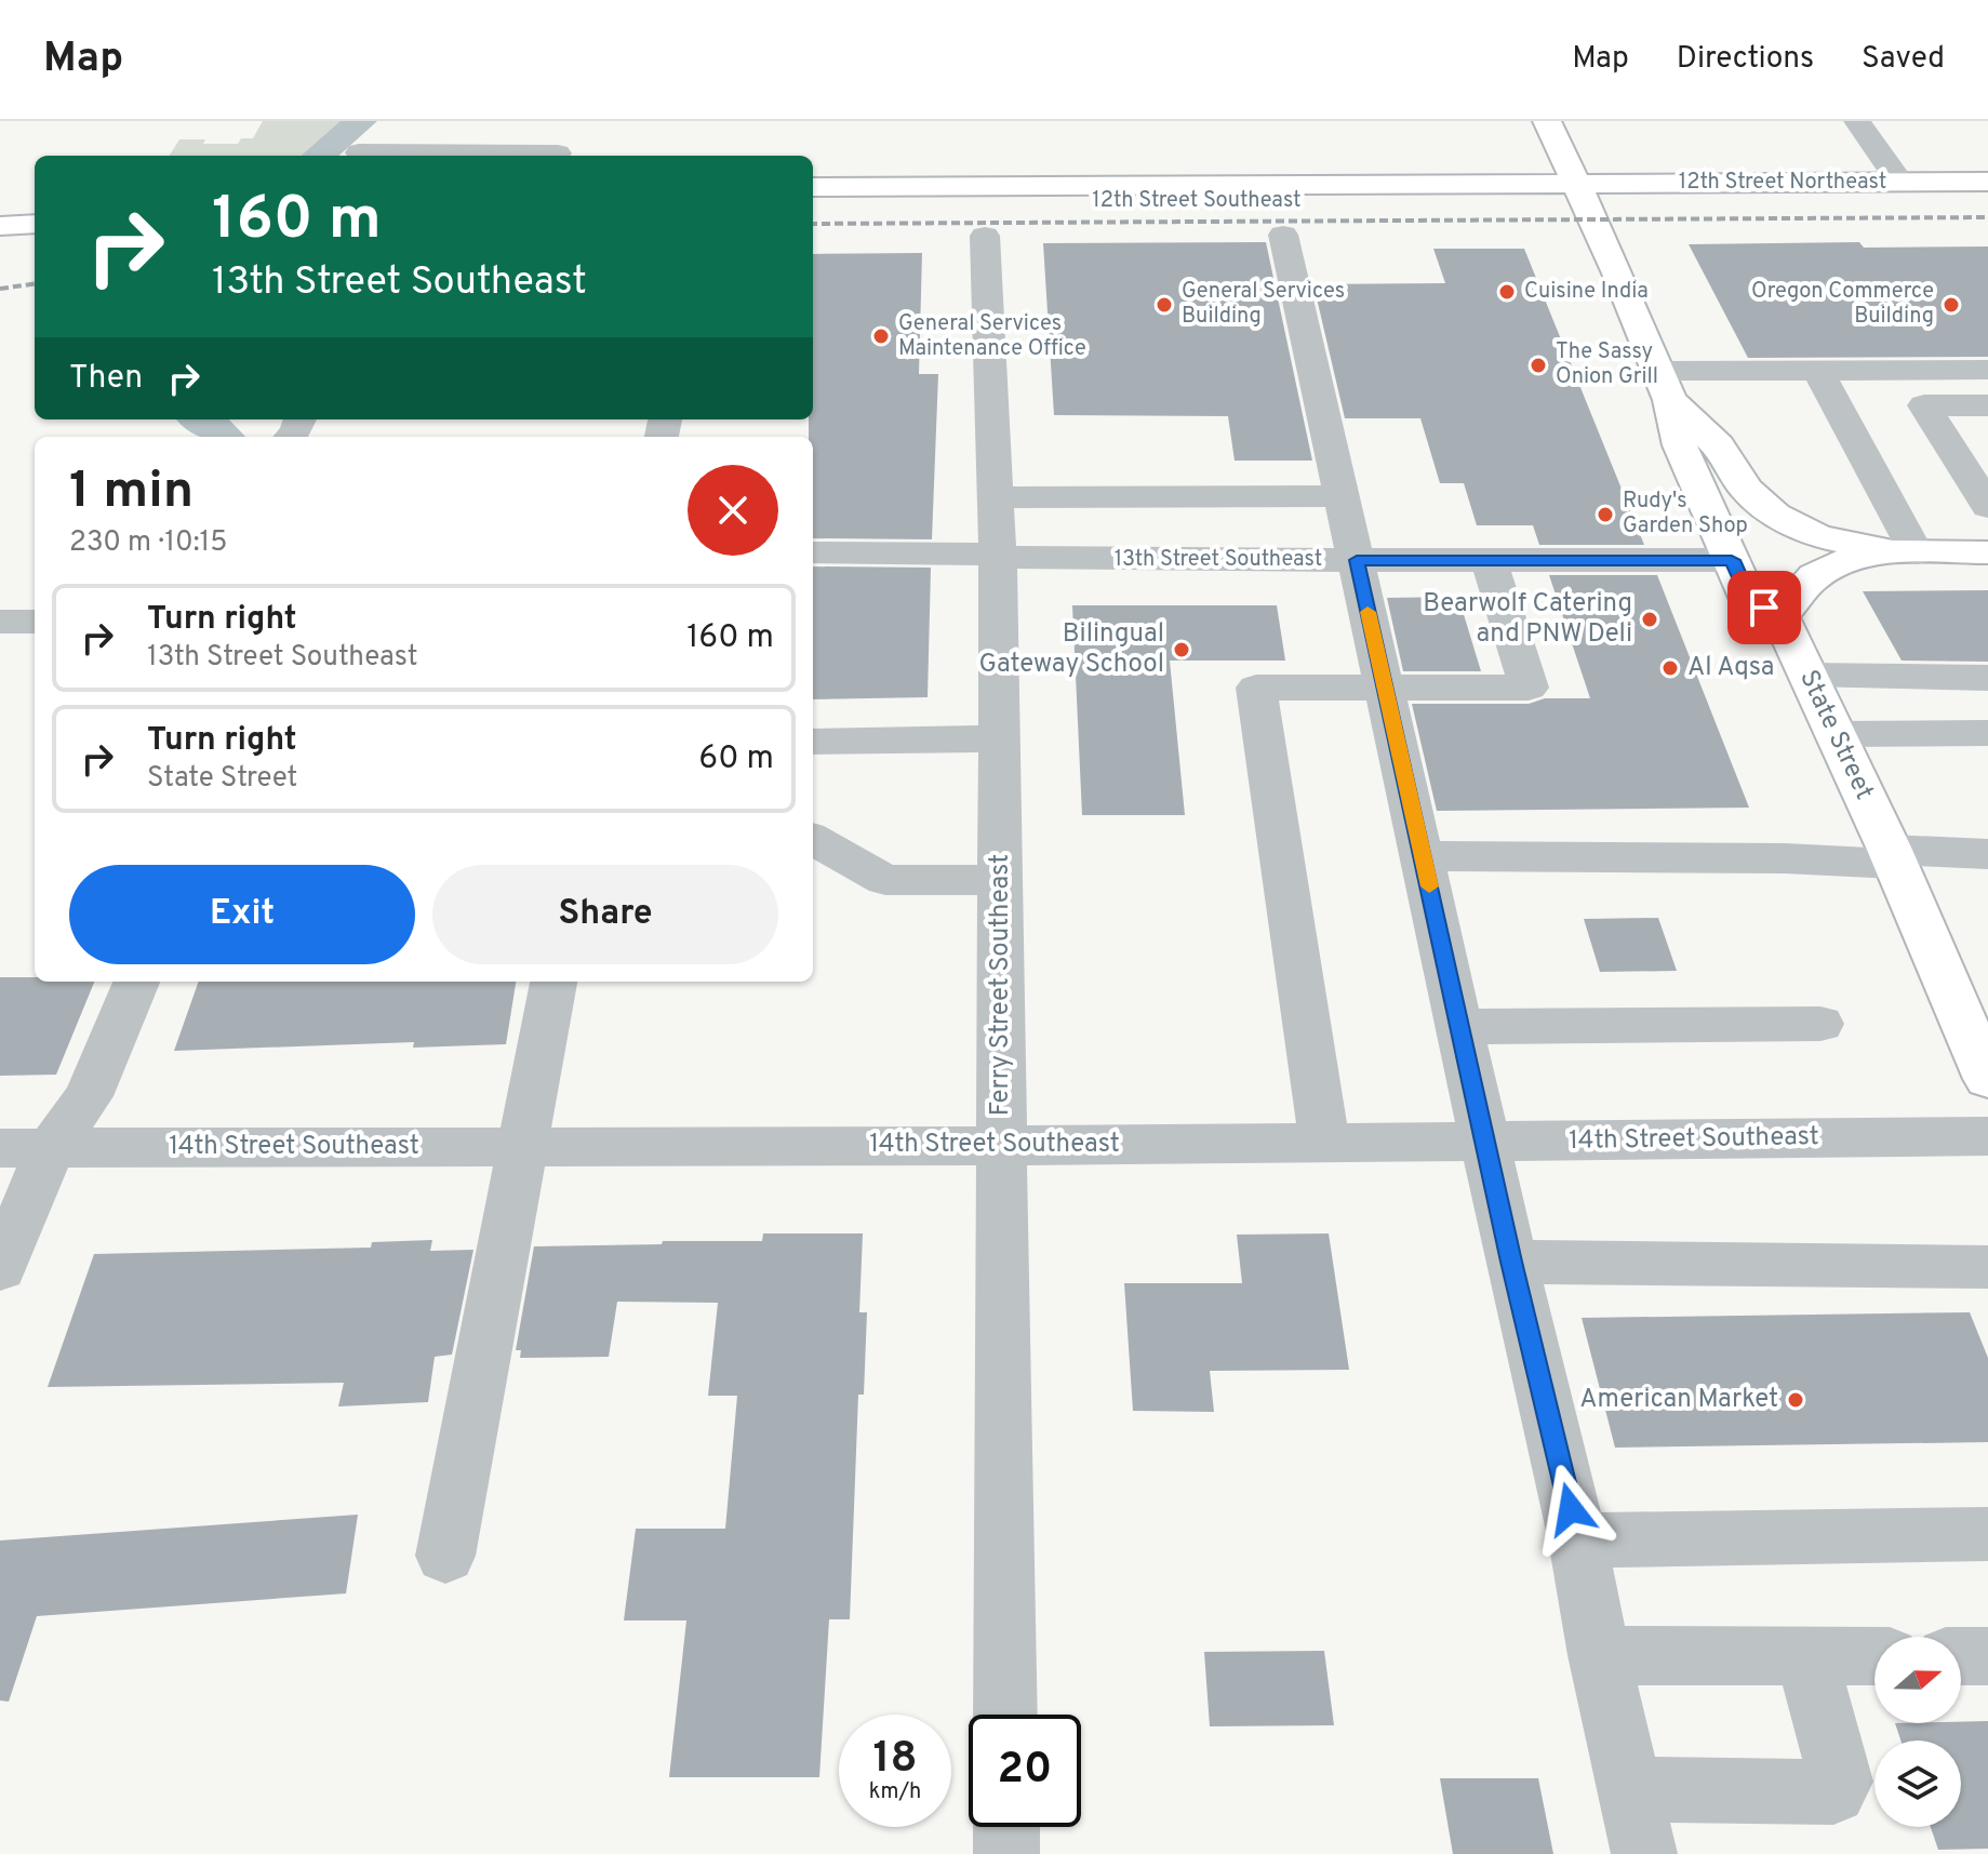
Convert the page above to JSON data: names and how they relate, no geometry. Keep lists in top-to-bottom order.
{
  "streets": {
    "main road": ["12th Street Northeast", "12th Street Southeast", "State Street"],
    "street": ["13th Street Southeast", "Ferry Street Southeast", "14th Street Southeast"]
  },
  "crossings": [
    ["12th Street Northeast", "12th Street Southeast"],
    ["12th Street Northeast", "State Street"],
    ["12th Street Southeast", "State Street"],
    ["13th Street Southeast", "State Street"],
    ["13th Street Southeast", "Ferry Street Southeast"],
    ["Ferry Street Southeast", "14th Street Southeast"]
  ],
  "places": [
    "Cuisine India",
    "General Services Building",
    "Oregon Commerce Building",
    "General Services Maintenance Office",
    "The Sassy Onion Grill",
    "Rudy's Garden Shop",
    "Bearwolf Catering and PNW Deli",
    "Bilingual Gateway School",
    "Al Aqsa",
    "American Market"
  ],
  "north": "right",
  "page": {
    "header": "Map",
    "nav": ["Map", "Directions", "Saved"],
    "turn": ["160 m", "13th Street Southeast"],
    "then": "Then",
    "heading": ["1 min", "230 m · 10:15"],
    "list": [
      {
        "name": "Turn right",
        "note": "13th Street Southeast",
        "value": "160 m"
      },
      {
        "name": "Turn right",
        "note": "State Street",
        "value": "60 m"
      }
    ],
    "buttons": ["Exit", "Share"],
    "speed": "18 km/h",
    "limit": "20"
  }
}
